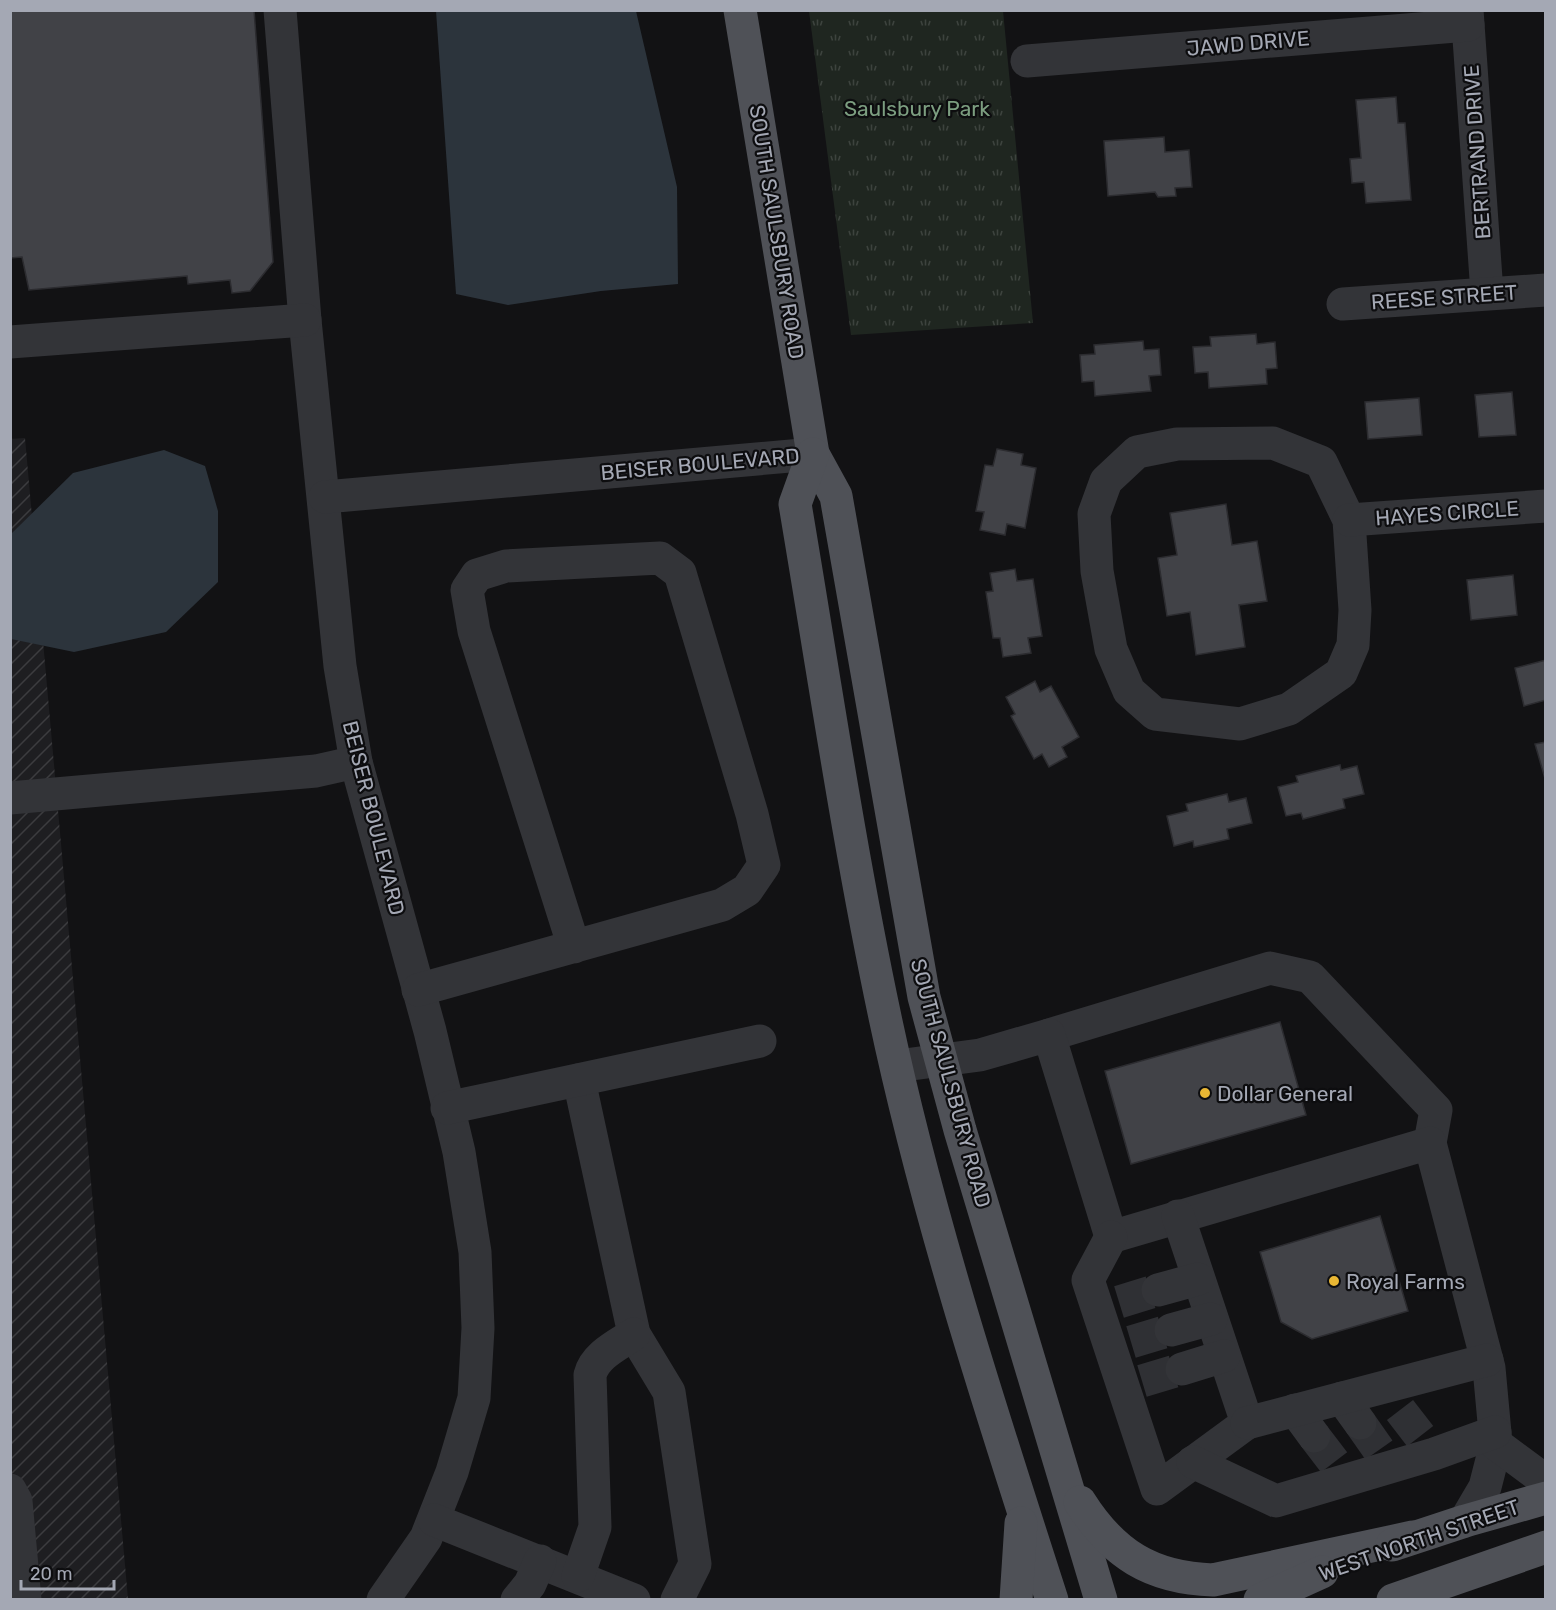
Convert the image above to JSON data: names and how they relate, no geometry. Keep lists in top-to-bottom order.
{
  "streets": {
    "main road": ["SOUTH SAULSBURY ROAD", "WEST NORTH STREET"],
    "street": [
      "JAWD DRIVE",
      "BERTRAND DRIVE",
      "REESE STREET",
      "BEISER BOULEVARD",
      "HAYES CIRCLE"
    ]
  },
  "crossings": [
    ["JAWD DRIVE", "BERTRAND DRIVE"],
    ["BERTRAND DRIVE", "REESE STREET"],
    ["SOUTH SAULSBURY ROAD", "BEISER BOULEVARD"]
  ],
  "parks": ["Saulsbury Park"],
  "places": ["Dollar General", "Royal Farms"],
  "scale_bar": "20 m"
}
